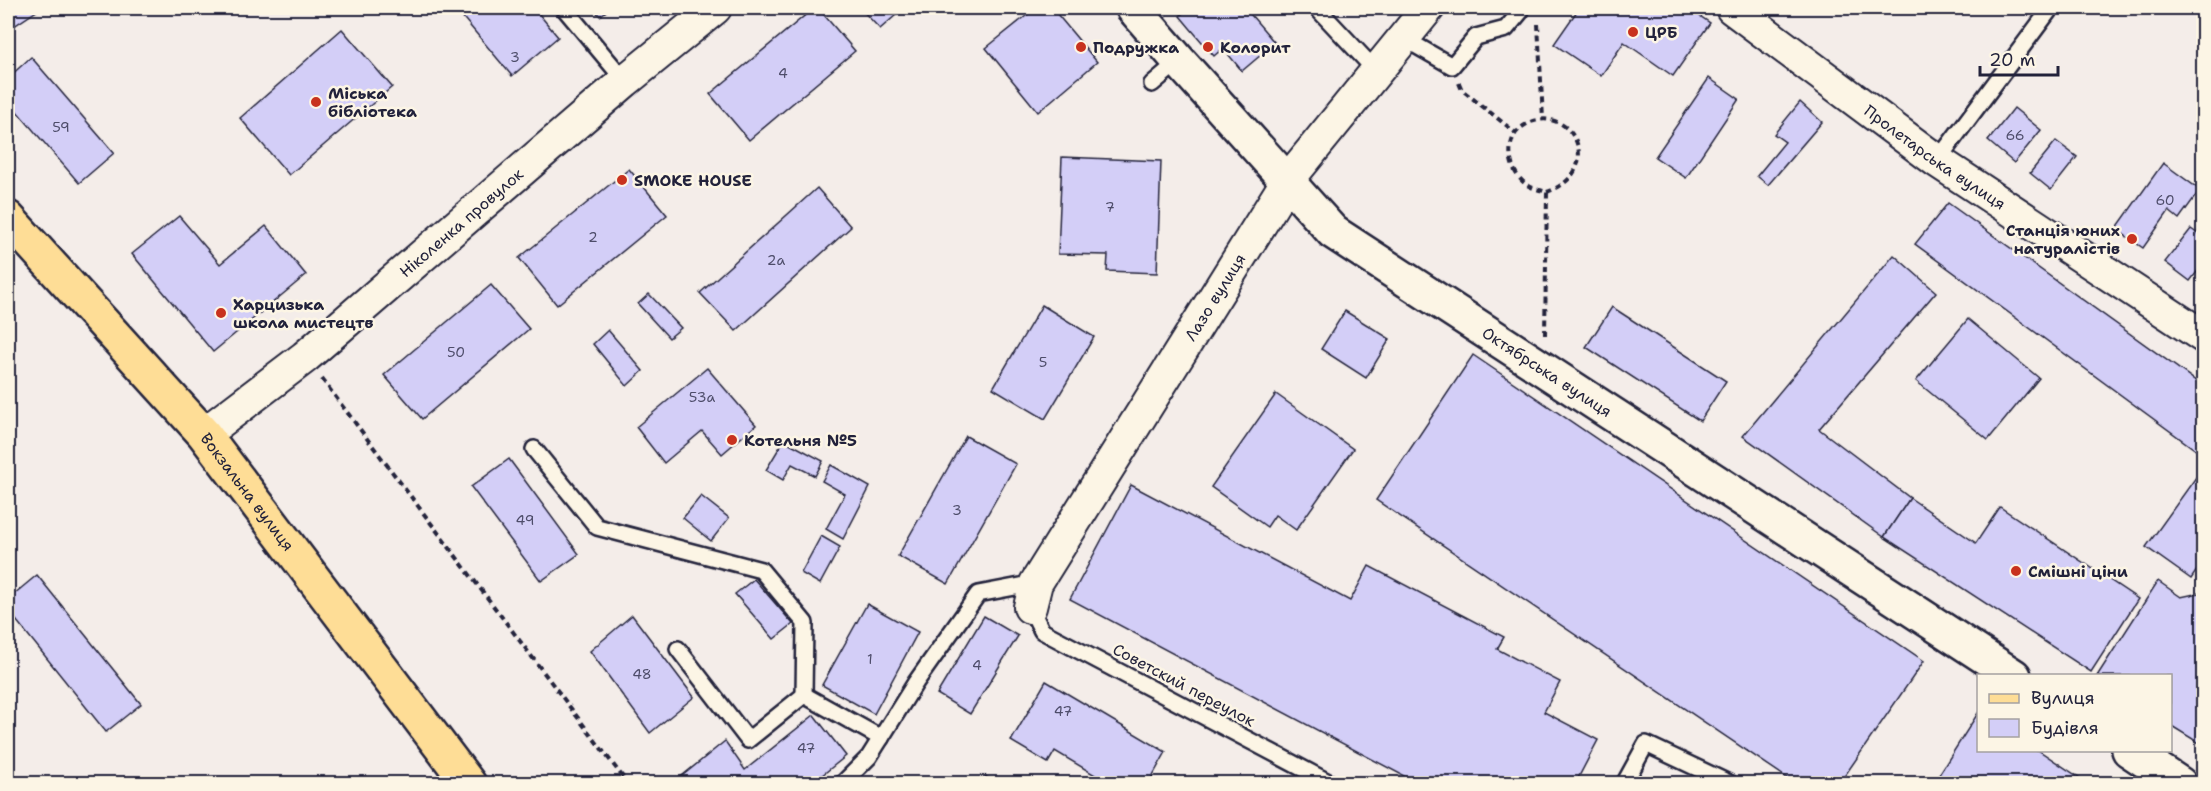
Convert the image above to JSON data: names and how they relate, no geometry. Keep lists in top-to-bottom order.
{
  "streets": {
    "main road": ["Октябрська вулиця", "Вокзальна вулиця"],
    "street": ["Пролетарська вулиця", "Ніколенка провулок", "Лазо вулиця"],
    "lane": ["Советский переулок"]
  },
  "crossings": [
    ["Ніколенка провулок", "Вокзальна вулиця"],
    ["Лазо вулиця", "Октябрська вулиця"],
    ["Лазо вулиця", "Советский переулок"]
  ],
  "places": [
    "ЦРБ",
    "Подружка",
    "Колорит",
    "Міська бібліотека",
    "SMOKE HOUSE",
    "Станція юних натуралістів",
    "Харцизька школа мистецтв",
    "Котельня №5",
    "Смішні ціни"
  ],
  "house_numbers": [
    "3",
    "4",
    "59",
    "66",
    "60",
    "7",
    "2",
    "2а",
    "50",
    "5",
    "53а",
    "3",
    "49",
    "1",
    "4",
    "48",
    "47",
    "47"
  ],
  "legend": ["Вулиця", "Будівля"],
  "scale_bar": "20 m"
}
